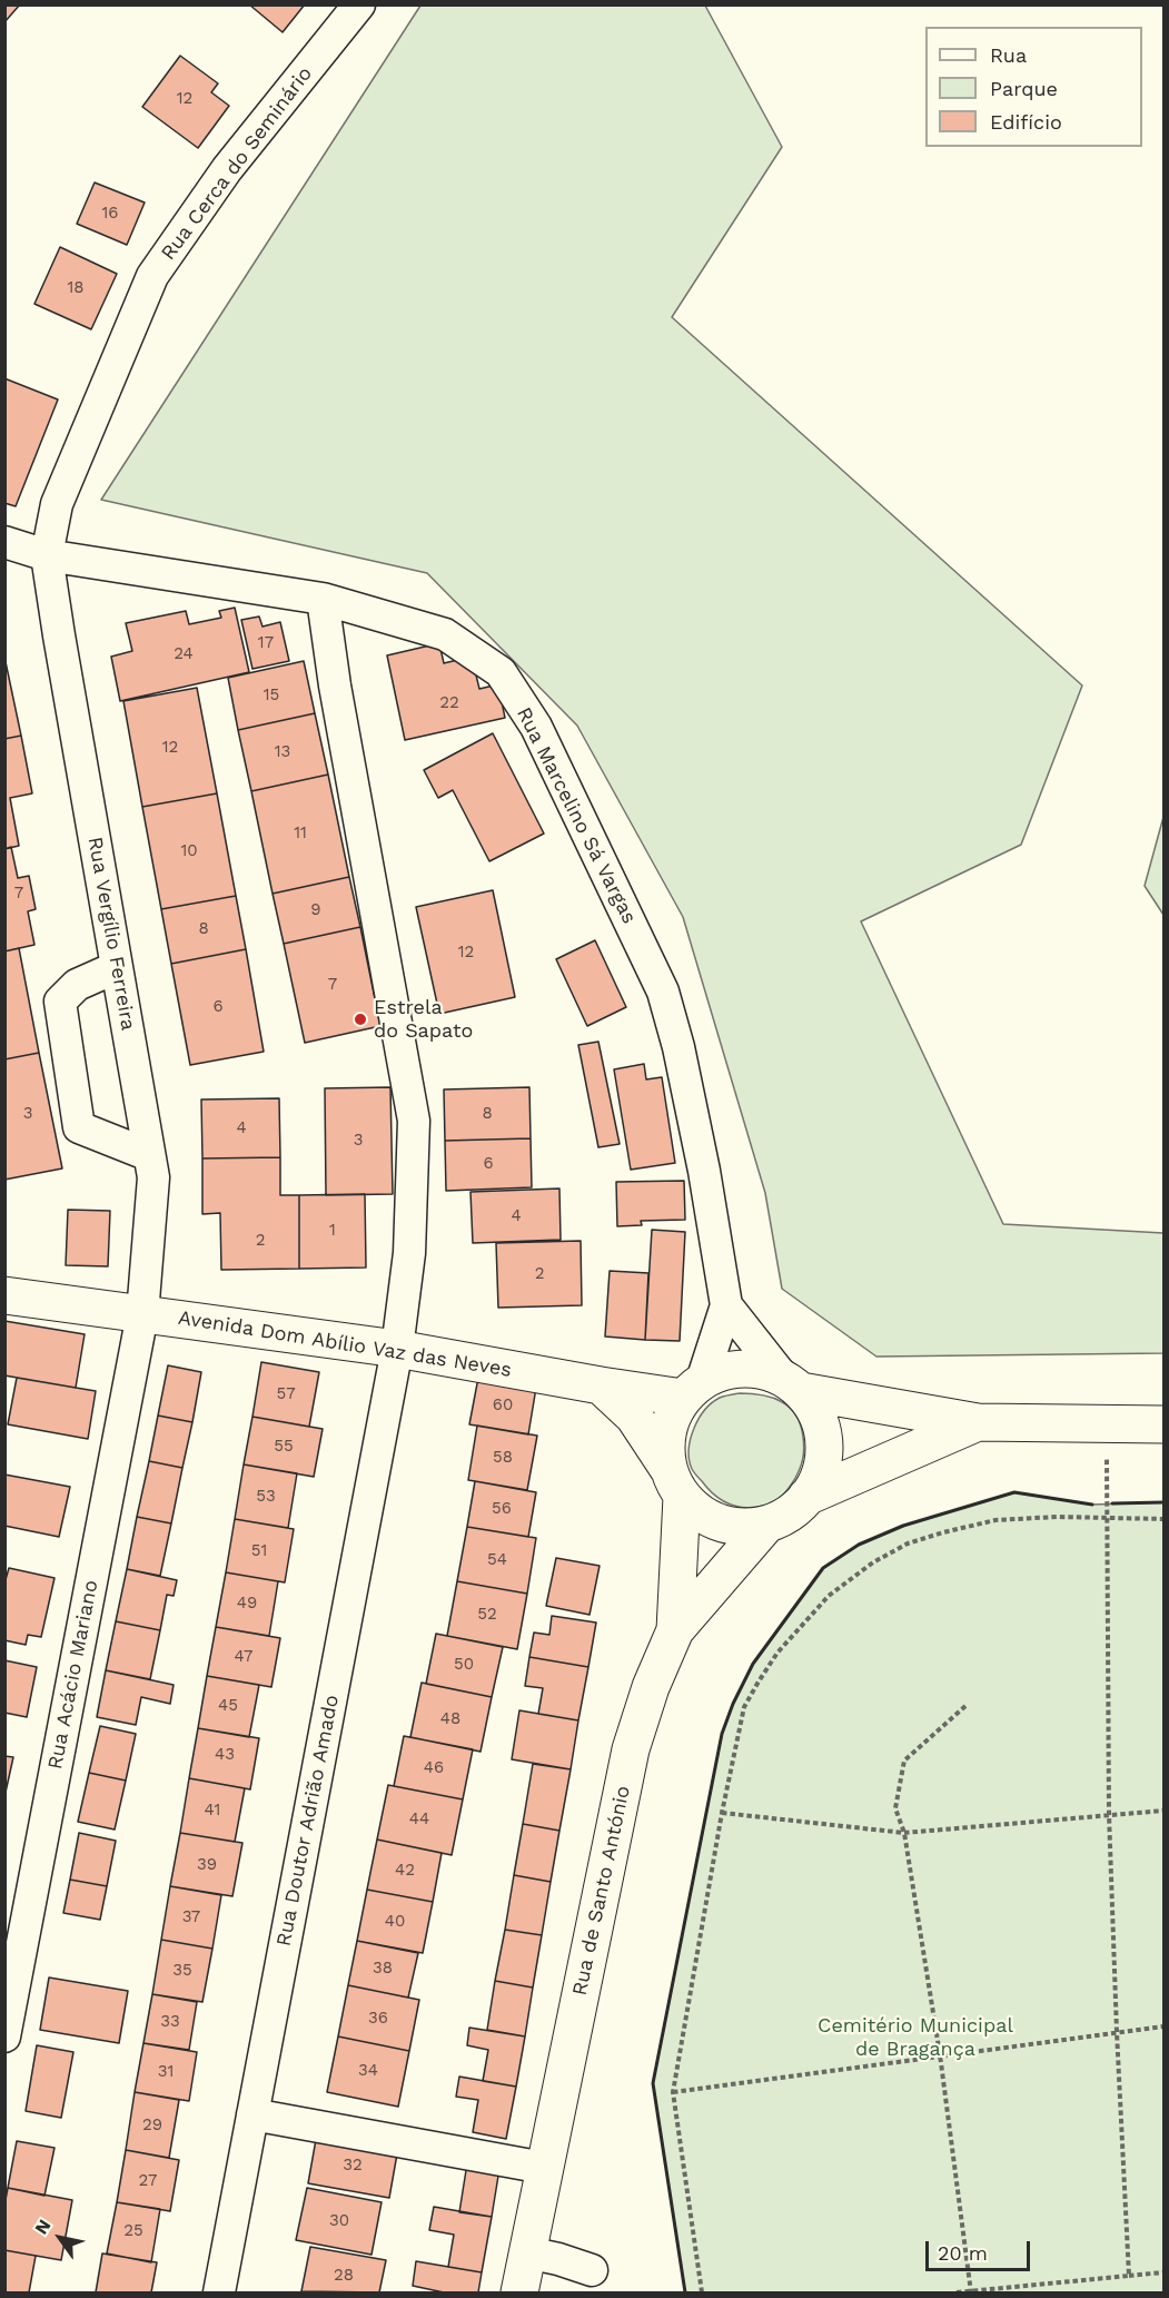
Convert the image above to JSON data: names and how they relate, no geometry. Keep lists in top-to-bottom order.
{
  "streets": {
    "street": [
      "Rua Cerca do Seminário",
      "Rua Marcelino Sá Vargas",
      "Rua Vergílio Ferreira",
      "Avenida Dom Abílio Vaz das Neves",
      "Rua Acácio Mariano",
      "Rua Doutor Adrião Amado",
      "Rua de Santo António"
    ]
  },
  "crossings": [
    ["Rua Cerca do Seminário", "Rua Marcelino Sá Vargas"],
    ["Rua Cerca do Seminário", "Rua Vergílio Ferreira"],
    ["Rua Marcelino Sá Vargas", "Rua Vergílio Ferreira"],
    ["Rua Marcelino Sá Vargas", "Avenida Dom Abílio Vaz das Neves"],
    ["Rua Marcelino Sá Vargas", "Rua Doutor Adrião Amado"],
    ["Rua Marcelino Sá Vargas", "Rua de Santo António"],
    ["Rua Vergílio Ferreira", "Avenida Dom Abílio Vaz das Neves"],
    ["Rua Vergílio Ferreira", "Rua Acácio Mariano"],
    ["Avenida Dom Abílio Vaz das Neves", "Rua Acácio Mariano"],
    ["Avenida Dom Abílio Vaz das Neves", "Rua Doutor Adrião Amado"],
    ["Avenida Dom Abílio Vaz das Neves", "Rua de Santo António"]
  ],
  "parks": ["Cemitério Municipal de Bragança"],
  "places": ["Estrela do Sapato"],
  "house_numbers": [
    "12",
    "16",
    "18",
    "17",
    "24",
    "15",
    "22",
    "12",
    "13",
    "11",
    "10",
    "7",
    "9",
    "8",
    "12",
    "7",
    "6",
    "3",
    "8",
    "4",
    "3",
    "6",
    "4",
    "1",
    "2",
    "2",
    "57",
    "60",
    "55",
    "58",
    "53",
    "56",
    "51",
    "54",
    "49",
    "52",
    "47",
    "50",
    "45",
    "48",
    "43",
    "46",
    "41",
    "44",
    "39",
    "42",
    "37",
    "40",
    "38",
    "35",
    "36",
    "33",
    "34",
    "31",
    "29",
    "32",
    "27",
    "30",
    "25",
    "28"
  ],
  "legend": ["Rua", "Parque", "Edifício"],
  "scale_bar": "20 m",
  "north": "top left"
}
